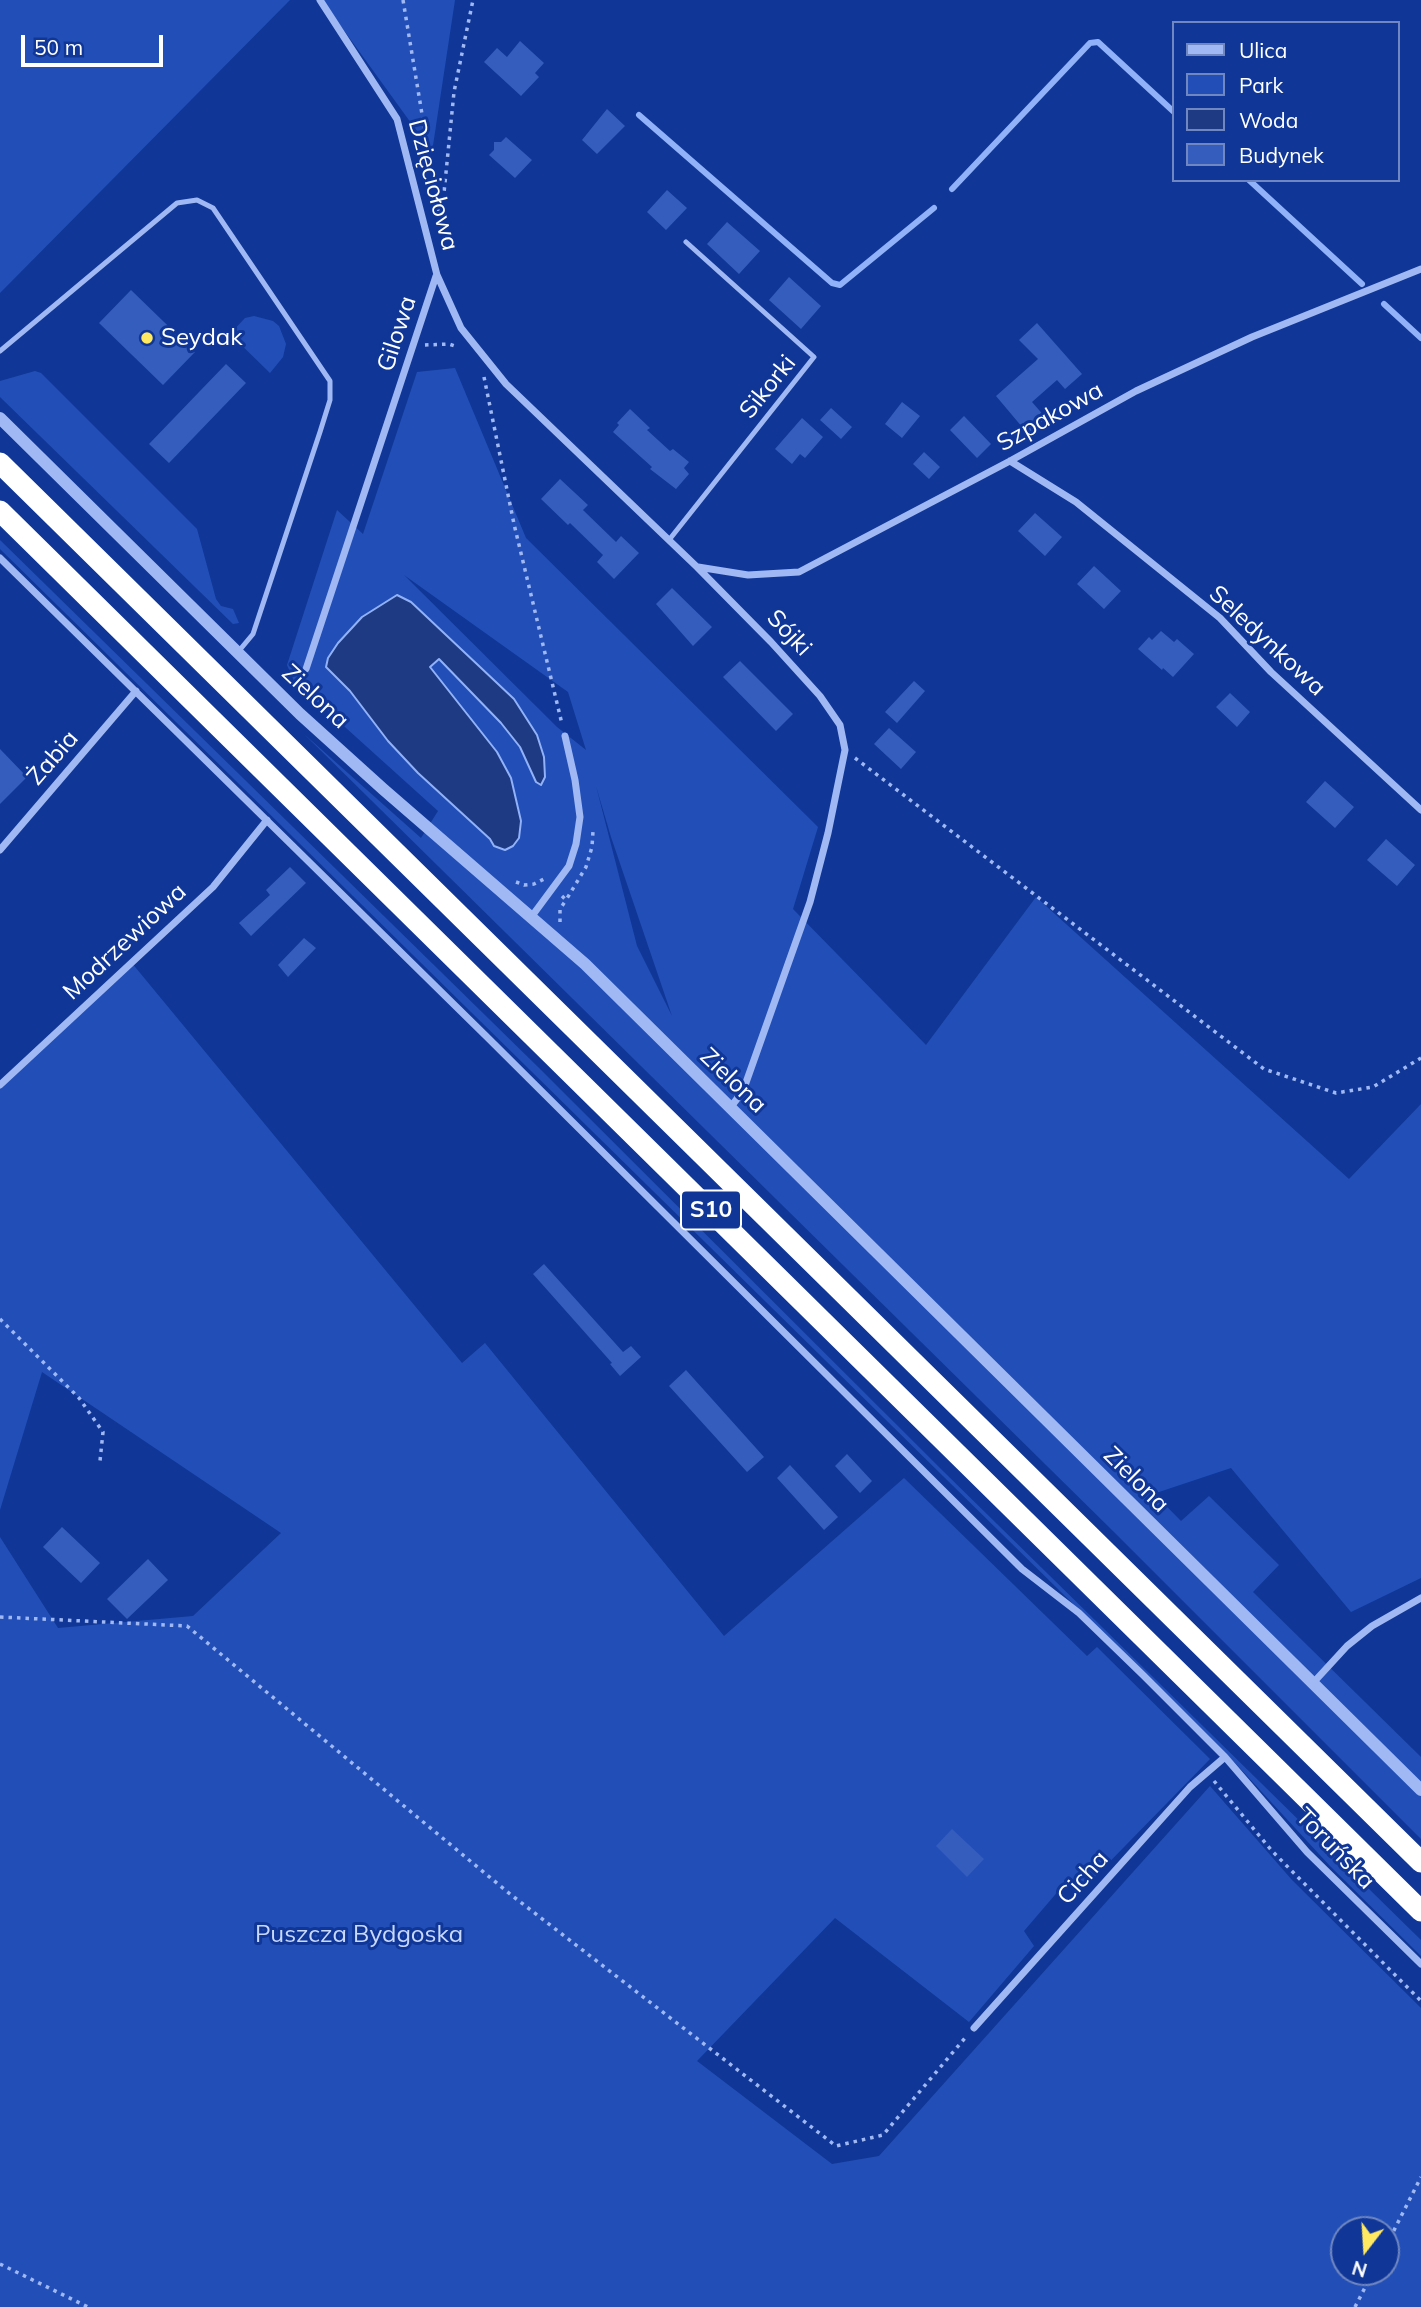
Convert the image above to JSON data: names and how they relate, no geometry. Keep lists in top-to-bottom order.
{
  "streets": {
    "highway": ["S10"],
    "street": [
      "Dzięciołowa",
      "Gilowa",
      "Szpakowa",
      "Sójki",
      "Seledynkowa",
      "Zielona",
      "Żabia",
      "Modrzewiowa",
      "Toruńska",
      "Cicha"
    ],
    "lane": ["Sikorki"]
  },
  "crossings": [
    ["Dzięciołowa", "Gilowa"],
    ["Dzięciołowa", "Sójki"],
    ["Gilowa", "Sójki"],
    ["Sikorki", "Sójki"],
    ["Szpakowa", "Sójki"],
    ["Szpakowa", "Seledynkowa"],
    ["Sójki", "Zielona"],
    ["Toruńska", "Cicha"]
  ],
  "parks": ["Puszcza Bydgoska"],
  "places": ["Seydak"],
  "legend": [
    "Ulica",
    "Park",
    "Woda",
    "Budynek"
  ],
  "scale_bar": "50 m",
  "north": "bottom"
}
